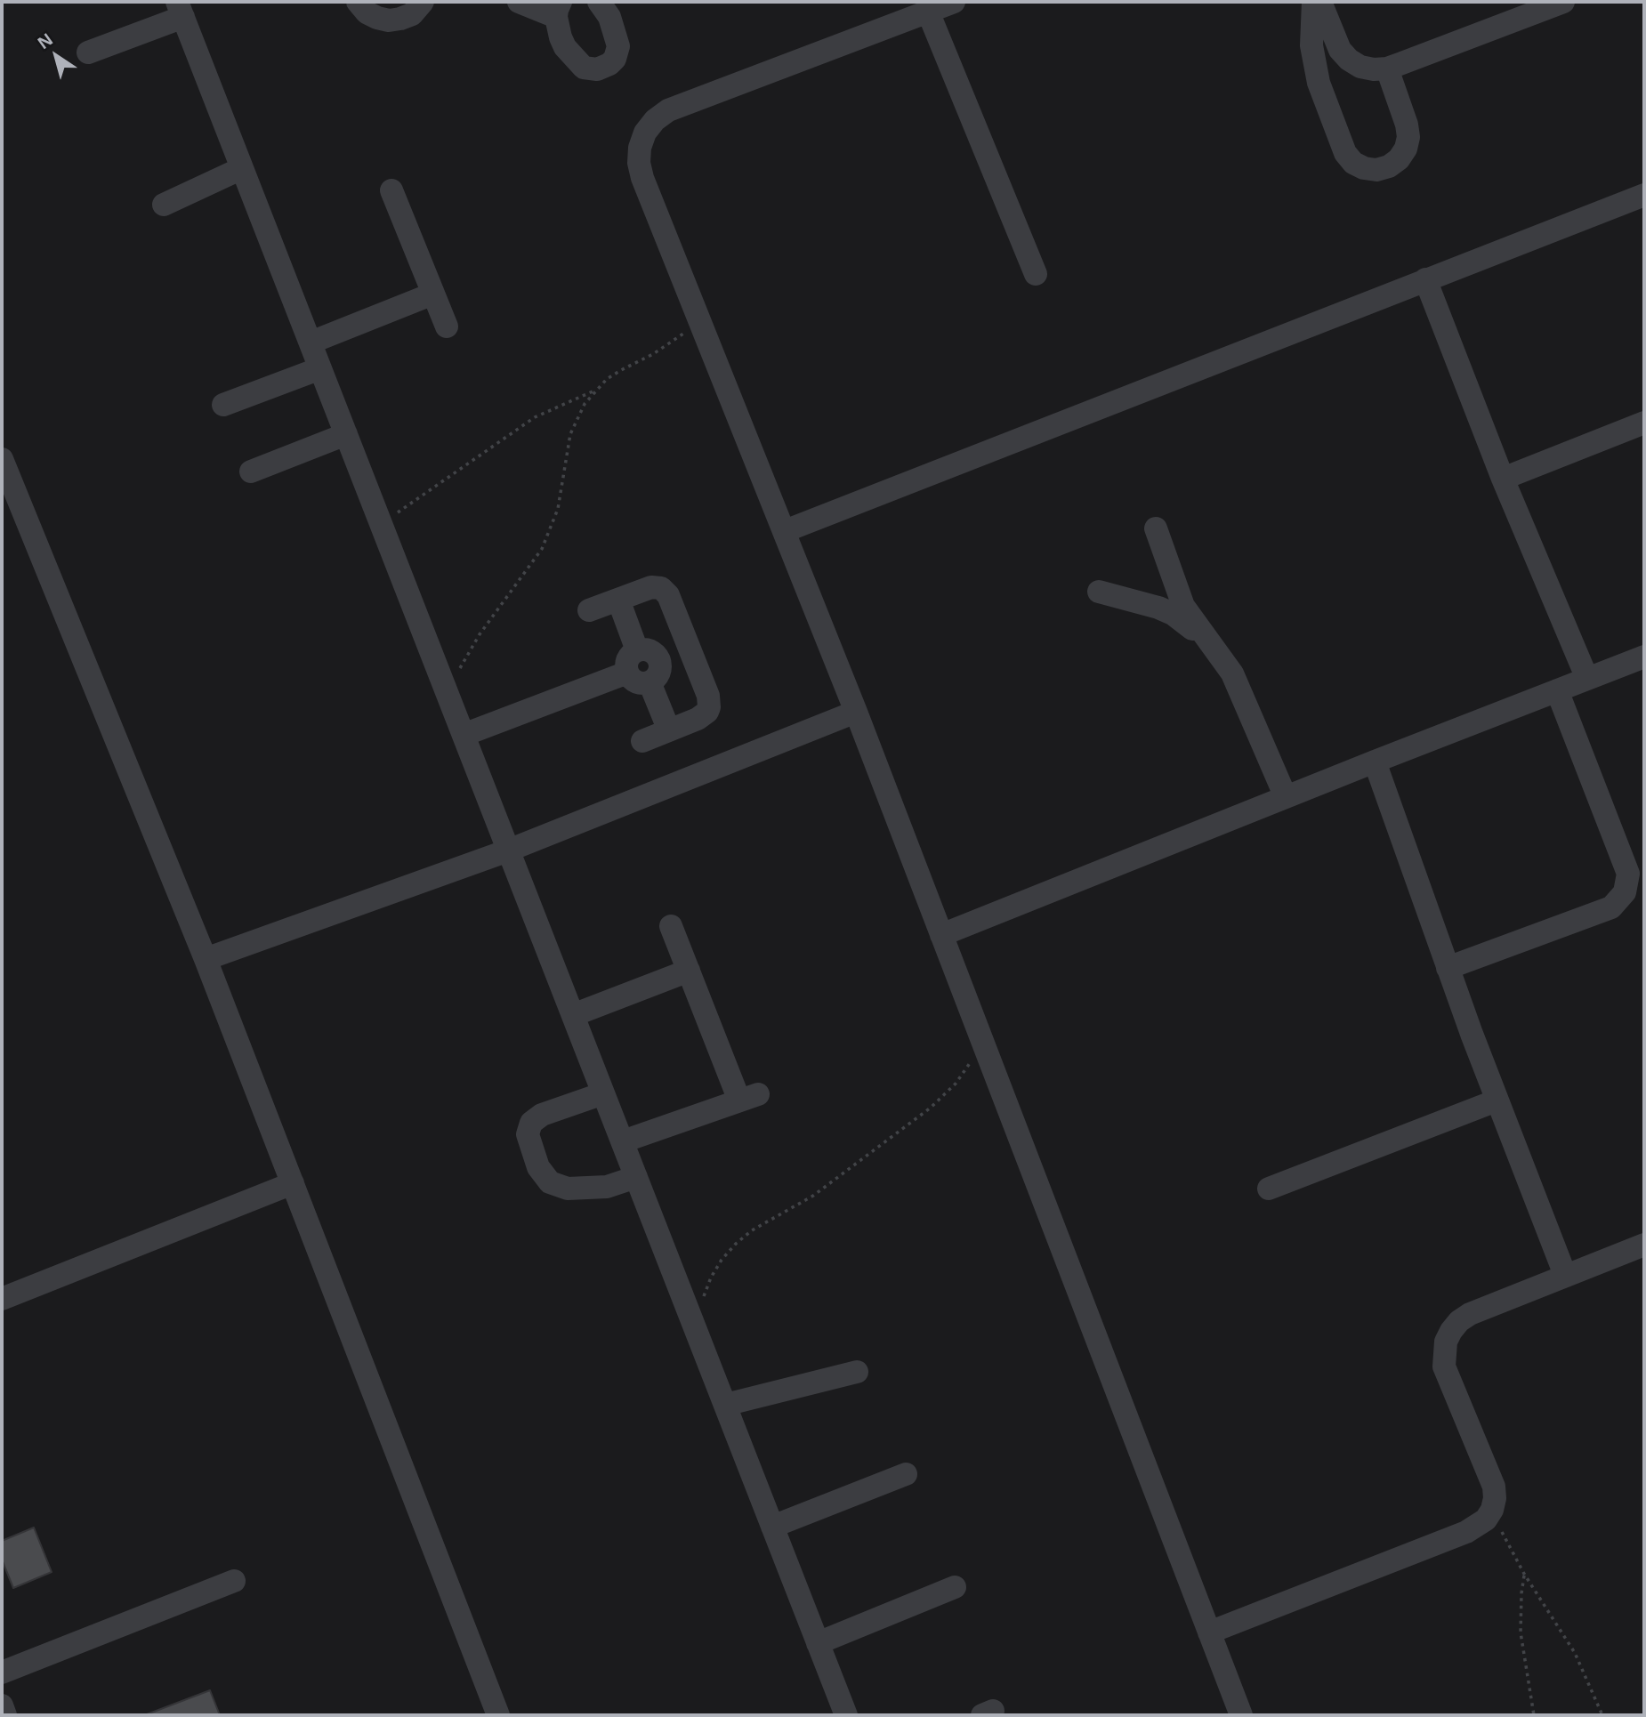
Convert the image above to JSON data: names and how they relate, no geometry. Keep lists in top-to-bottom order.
{
  "north": "top left"
}
